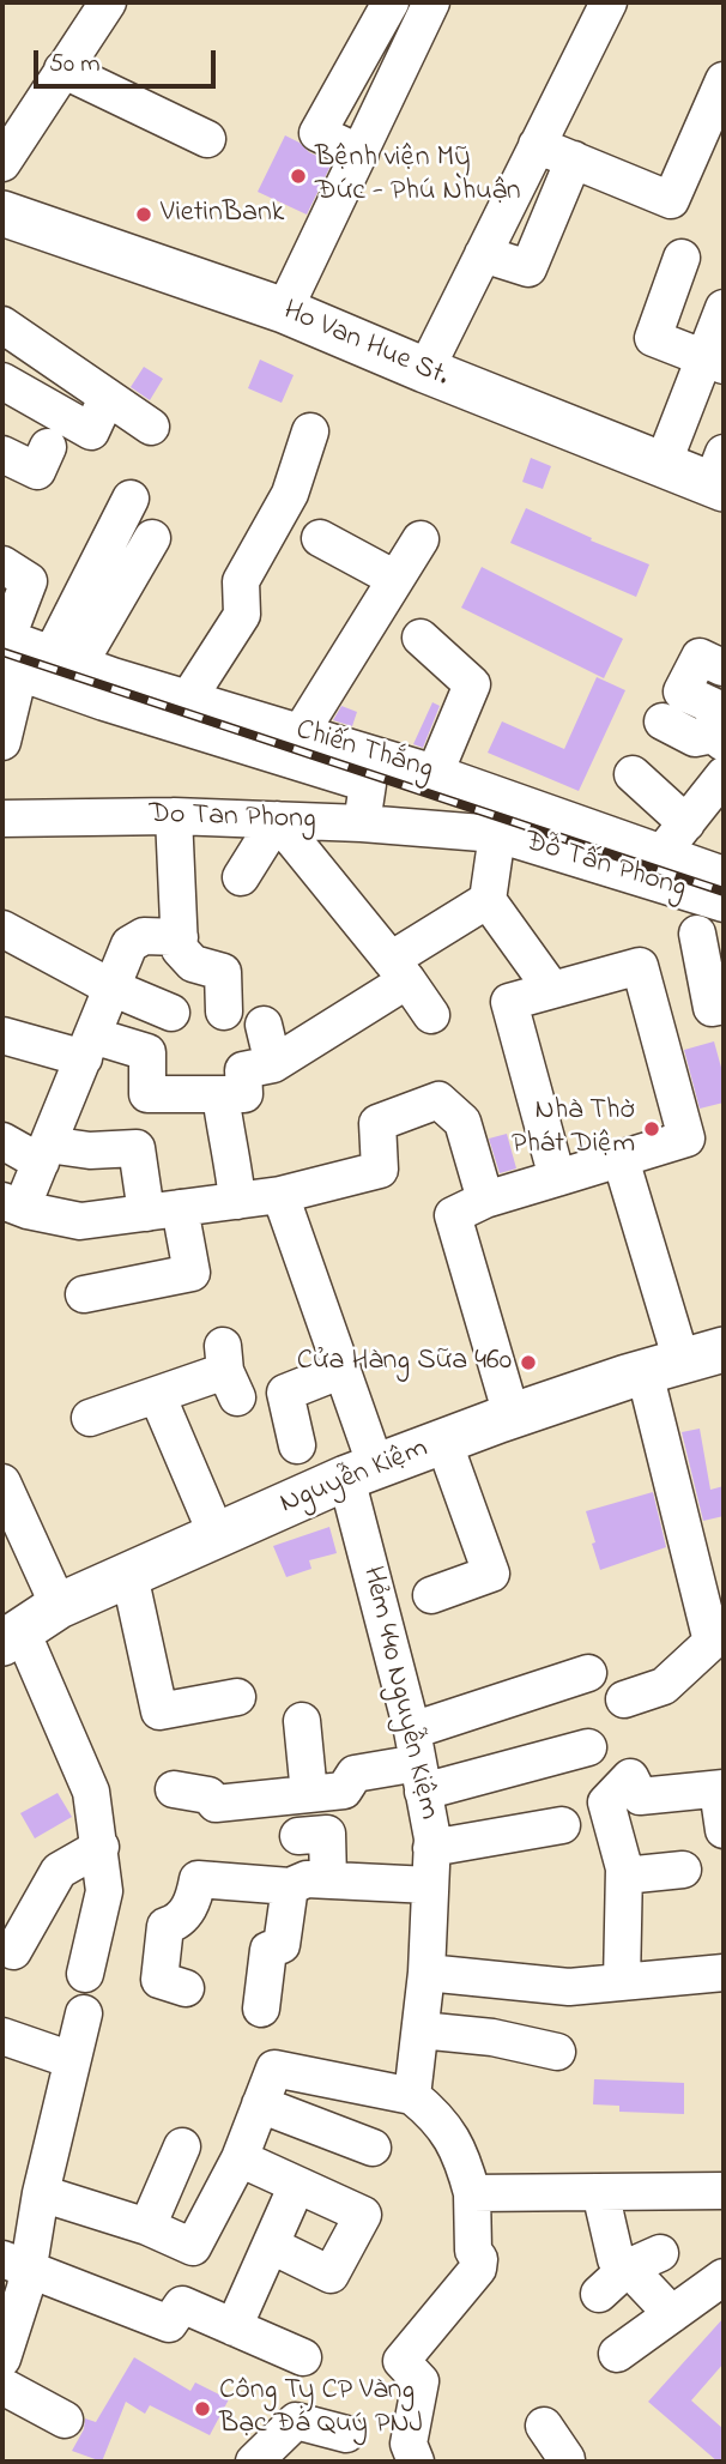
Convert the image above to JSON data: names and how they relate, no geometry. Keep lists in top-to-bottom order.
{
  "streets": {
    "main road": ["Ho Van Hue St.", "Nguyễn Kiệm"],
    "street": [
      "Chiến Thắng",
      "Do Tan Phong",
      "Đỗ Tấn Phong",
      "Hẻm 440 Nguyễn Kiệm"
    ]
  },
  "crossings": [
    ["Chiến Thắng", "Do Tan Phong"],
    ["Chiến Thắng", "Đỗ Tấn Phong"],
    ["Do Tan Phong", "Đỗ Tấn Phong"],
    ["Nguyễn Kiệm", "Hẻm 440 Nguyễn Kiệm"]
  ],
  "places": [
    "Bệnh viện Mỹ Đức - Phú Nhuận",
    "VietinBank",
    "Nhà Thờ Phát Diệm",
    "Cửa Hàng Sữa 460",
    "Công Ty CP Vàng Bạc Đá Quý PNJ"
  ],
  "scale_bar": "50 m"
}
